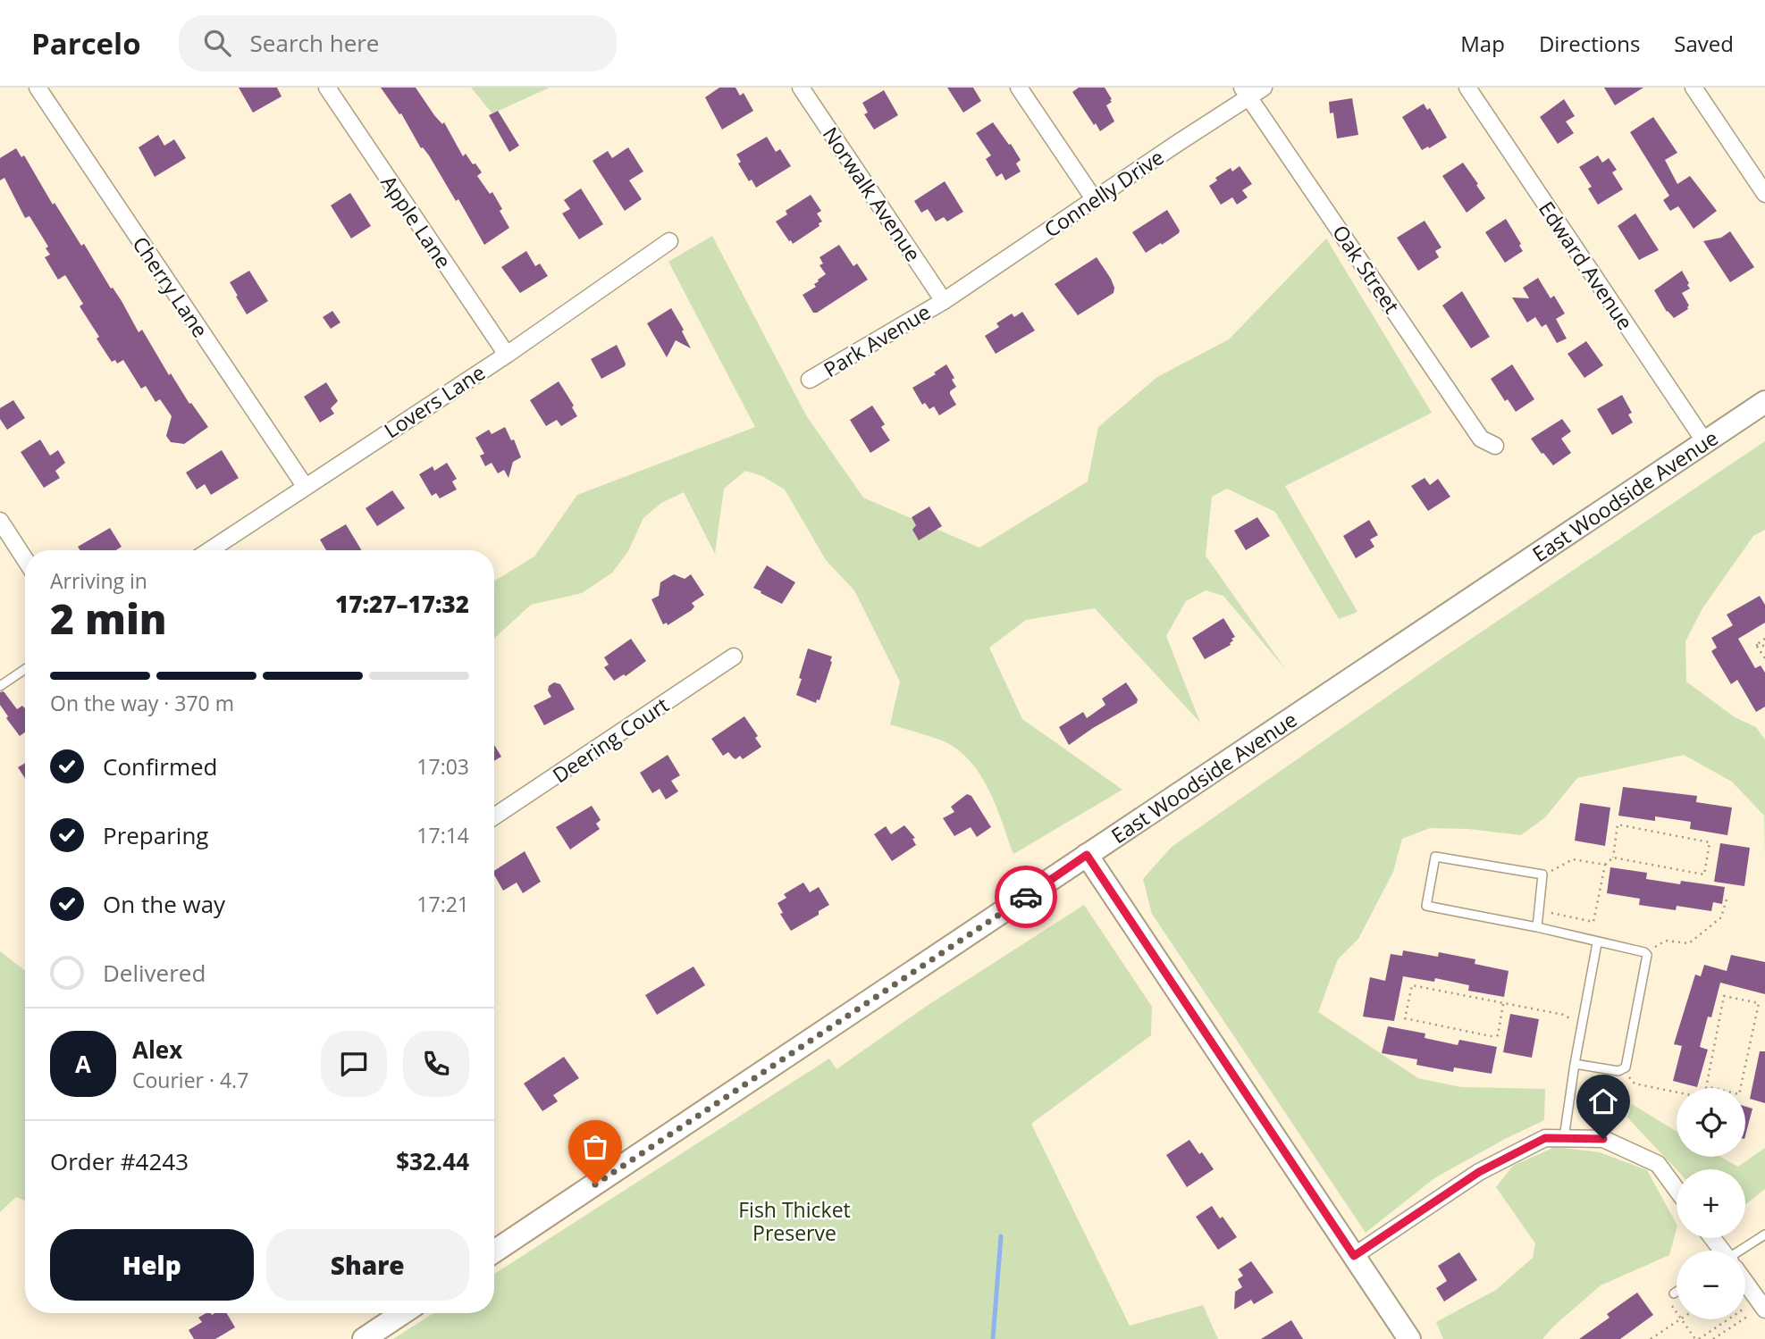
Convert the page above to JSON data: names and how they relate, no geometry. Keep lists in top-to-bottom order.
{
  "streets": {
    "main road": ["East Woodside Avenue"],
    "street": [
      "Connelly Drive",
      "Norwalk Avenue",
      "Apple Lane",
      "Edward Avenue",
      "Oak Street",
      "Cherry Lane",
      "Park Avenue",
      "Lovers Lane",
      "Deering Court"
    ]
  },
  "crossings": [
    ["Connelly Drive", "Norwalk Avenue"],
    ["Connelly Drive", "Oak Street"],
    ["Connelly Drive", "Park Avenue"],
    ["Norwalk Avenue", "Park Avenue"],
    ["Apple Lane", "Lovers Lane"],
    ["Edward Avenue", "East Woodside Avenue"],
    ["Cherry Lane", "Lovers Lane"]
  ],
  "parks": ["Fish Thicket Preserve"],
  "page": {
    "header": "Parcelo",
    "search": "Search here",
    "nav": ["Map", "Directions", "Saved"],
    "heading": ["2 min", "Arriving in", "17:27–17:32"],
    "panel": [
      "Alex",
      "Courier · 4.7",
      "Order #4243",
      "$32.44"
    ],
    "bar": "On the way · 370 m",
    "list": [
      ["Confirmed", "17:03"],
      ["Preparing", "17:14"],
      ["On the way", "17:21"],
      "Delivered"
    ],
    "round": "A",
    "map_buttons": ["+", "−"],
    "buttons": ["Help", "Share"]
  }
}
